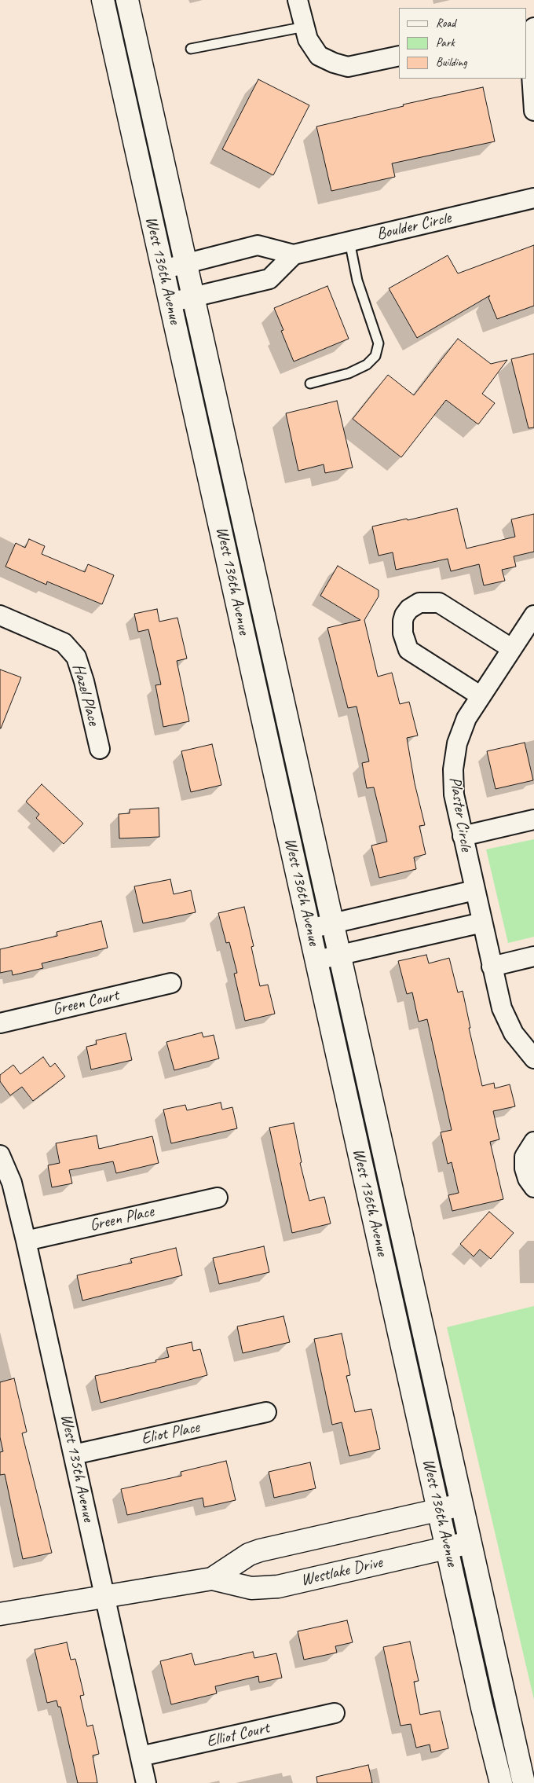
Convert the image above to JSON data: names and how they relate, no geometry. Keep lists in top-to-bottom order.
{
  "streets": {
    "main road": ["West 136th Avenue", "Westlake Drive"],
    "street": [
      "Boulder Circle",
      "Hazel Place",
      "Plaster Circle",
      "Green Court",
      "Green Place",
      "Eliot Place",
      "West 135th Avenue",
      "Elliot Court"
    ]
  },
  "crossings": [
    ["Boulder Circle", "West 136th Avenue"],
    ["West 136th Avenue", "Westlake Drive"],
    ["Green Place", "West 135th Avenue"],
    ["Eliot Place", "West 135th Avenue"],
    ["West 135th Avenue", "Westlake Drive"],
    ["West 135th Avenue", "Elliot Court"]
  ],
  "legend": ["Road", "Park", "Building"]
}
